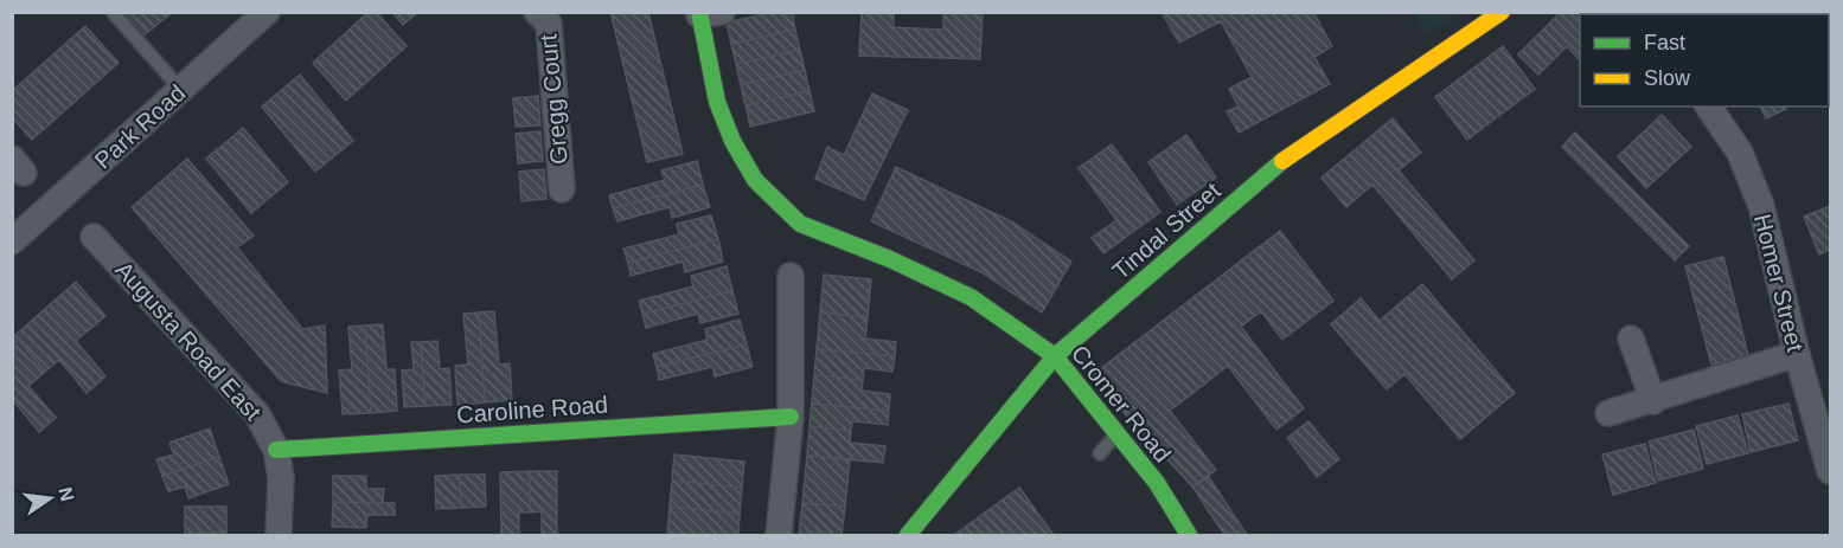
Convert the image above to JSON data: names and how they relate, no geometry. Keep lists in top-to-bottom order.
{
  "streets": {
    "street": [
      "Gregg Court",
      "Park Road",
      "Tindal Street",
      "Homer Street",
      "Augusta Road East",
      "Cromer Road",
      "Caroline Road"
    ]
  },
  "crossings": [
    ["Tindal Street", "Cromer Road"],
    ["Augusta Road East", "Caroline Road"]
  ],
  "legend": ["Fast", "Slow"],
  "north": "right"
}
